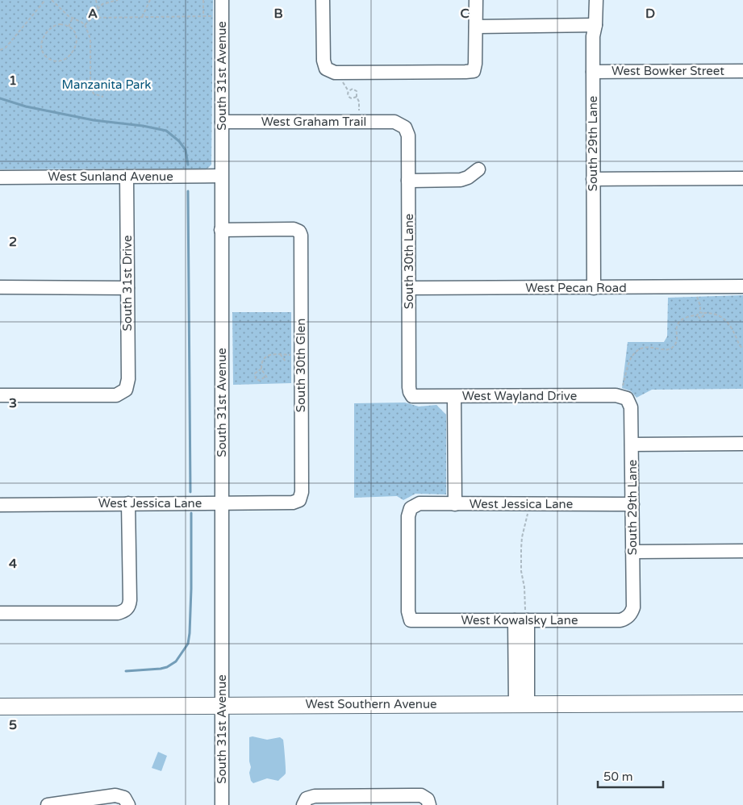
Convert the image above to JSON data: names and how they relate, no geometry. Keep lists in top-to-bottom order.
{
  "streets": {
    "main road": ["West Southern Avenue"],
    "street": [
      "West Bowker Street",
      "South 31st Avenue",
      "West Graham Trail",
      "South 29th Lane",
      "West Sunland Avenue",
      "South 30th Lane",
      "South 31st Drive",
      "West Pecan Road",
      "South 30th Glen",
      "West Wayland Drive",
      "West Jessica Lane",
      "West Kowalsky Lane"
    ]
  },
  "crossings": [
    ["West Bowker Street", "South 29th Lane"],
    ["South 31st Avenue", "West Graham Trail"],
    ["South 31st Avenue", "West Sunland Avenue"],
    ["South 31st Avenue", "South 30th Glen"],
    ["South 31st Avenue", "West Jessica Lane"],
    ["South 31st Avenue", "West Southern Avenue"],
    ["West Graham Trail", "South 30th Lane"],
    ["South 29th Lane", "West Pecan Road"],
    ["South 29th Lane", "West Wayland Drive"],
    ["South 29th Lane", "West Jessica Lane"],
    ["South 29th Lane", "West Kowalsky Lane"],
    ["West Sunland Avenue", "South 31st Drive"],
    ["South 30th Lane", "West Pecan Road"],
    ["South 30th Lane", "West Wayland Drive"],
    ["South 30th Glen", "West Jessica Lane"],
    ["West Jessica Lane", "West Kowalsky Lane"]
  ],
  "parks": ["Manzanita Park"],
  "scale_bar": "50 m",
  "grid": {
    "columns": [
      "A",
      "B",
      "C",
      "D"
    ],
    "rows": [
      "1",
      "2",
      "3",
      "4",
      "5"
    ]
  }
}
